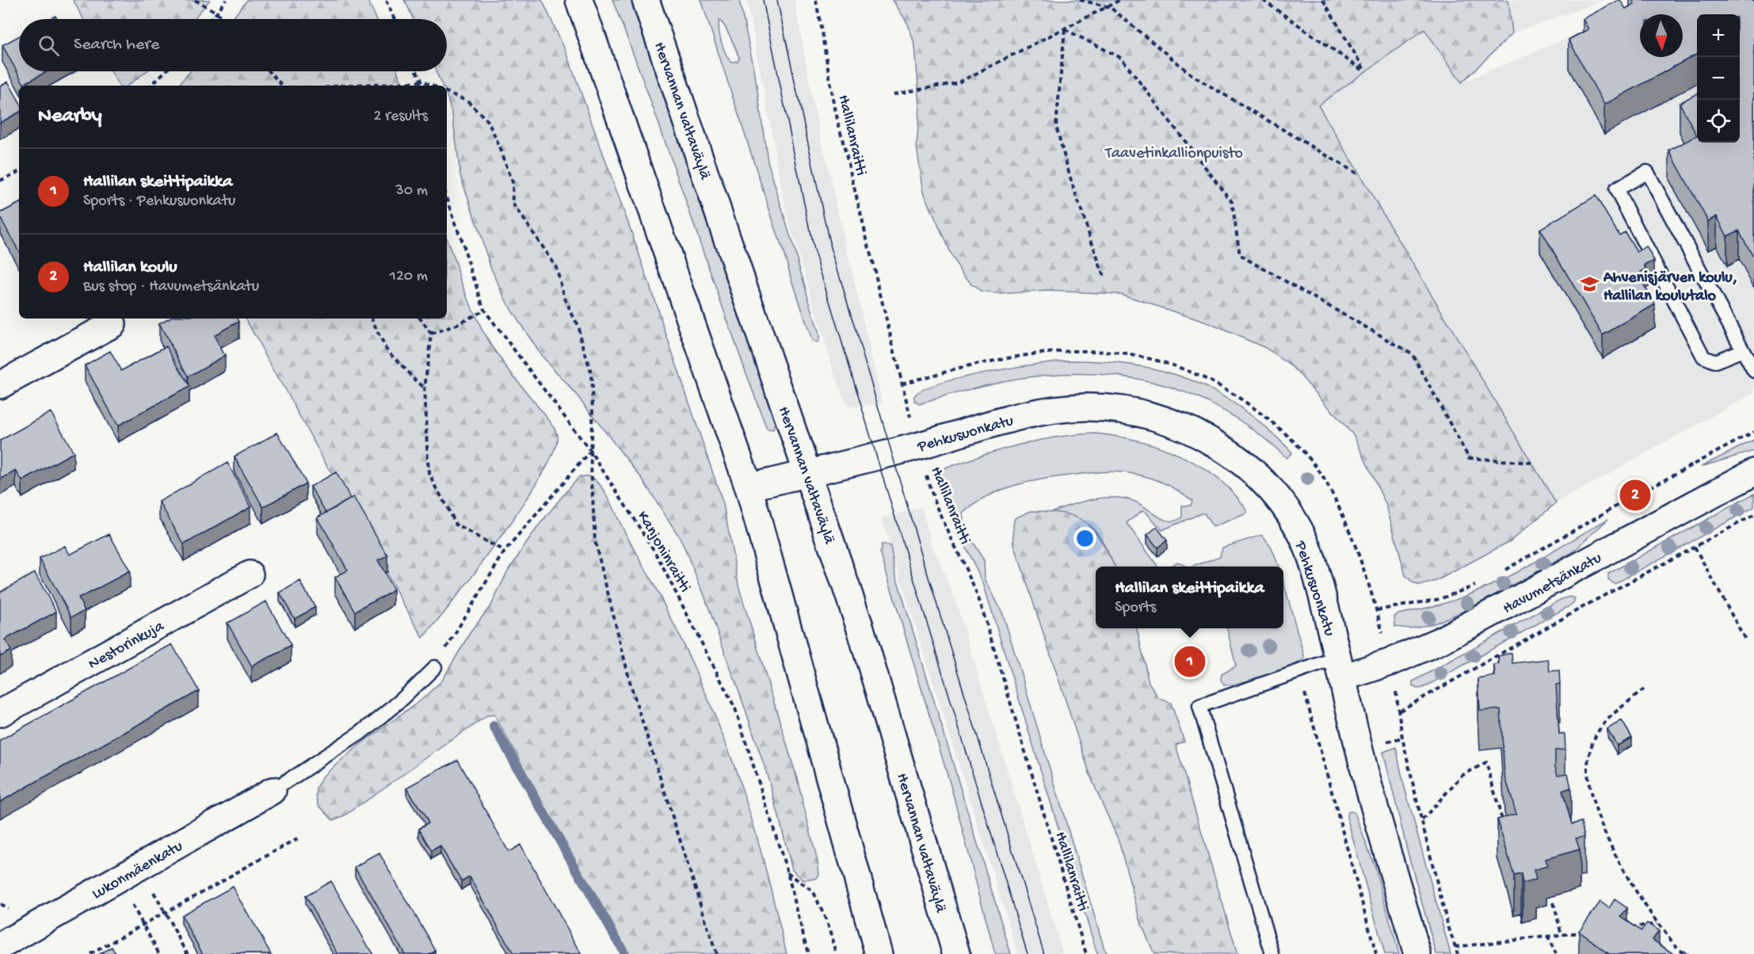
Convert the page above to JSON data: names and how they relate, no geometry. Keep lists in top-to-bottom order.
{
  "streets": {
    "main road": [
      "Hervannan valtaväylä",
      "Pehkusuonkatu",
      "Havumetsänkatu",
      "Nestorinkuja",
      "Lukonmäenkatu"
    ],
    "path": ["Hallilanraitti", "Kanjoninraitti"]
  },
  "crossings": [
    ["Hervannan valtaväylä", "Pehkusuonkatu"],
    ["Hallilanraitti", "Pehkusuonkatu"],
    ["Pehkusuonkatu", "Havumetsänkatu"]
  ],
  "parks": ["Taavetinkallionpuisto"],
  "places": {
    "school or university": ["Ahvenisjärven koulu, Hallilan koulutalo"]
  },
  "north": "bottom",
  "page": {
    "map_buttons": ["+", "−"],
    "search": "Search here",
    "heading": ["Nearby", "2 results"],
    "list": [
      {
        "mark": "1",
        "name": "Hallilan skeittipaikka",
        "note": "Sports · Pehkusuonkatu",
        "value": "30 m"
      },
      {
        "mark": "2",
        "name": "Hallilan koulu",
        "note": "Bus stop · Havumetsänkatu",
        "value": "120 m"
      }
    ],
    "pins": ["2", "1"],
    "popup": ["Hallilan skeittipaikka", "Sports"]
  }
}
